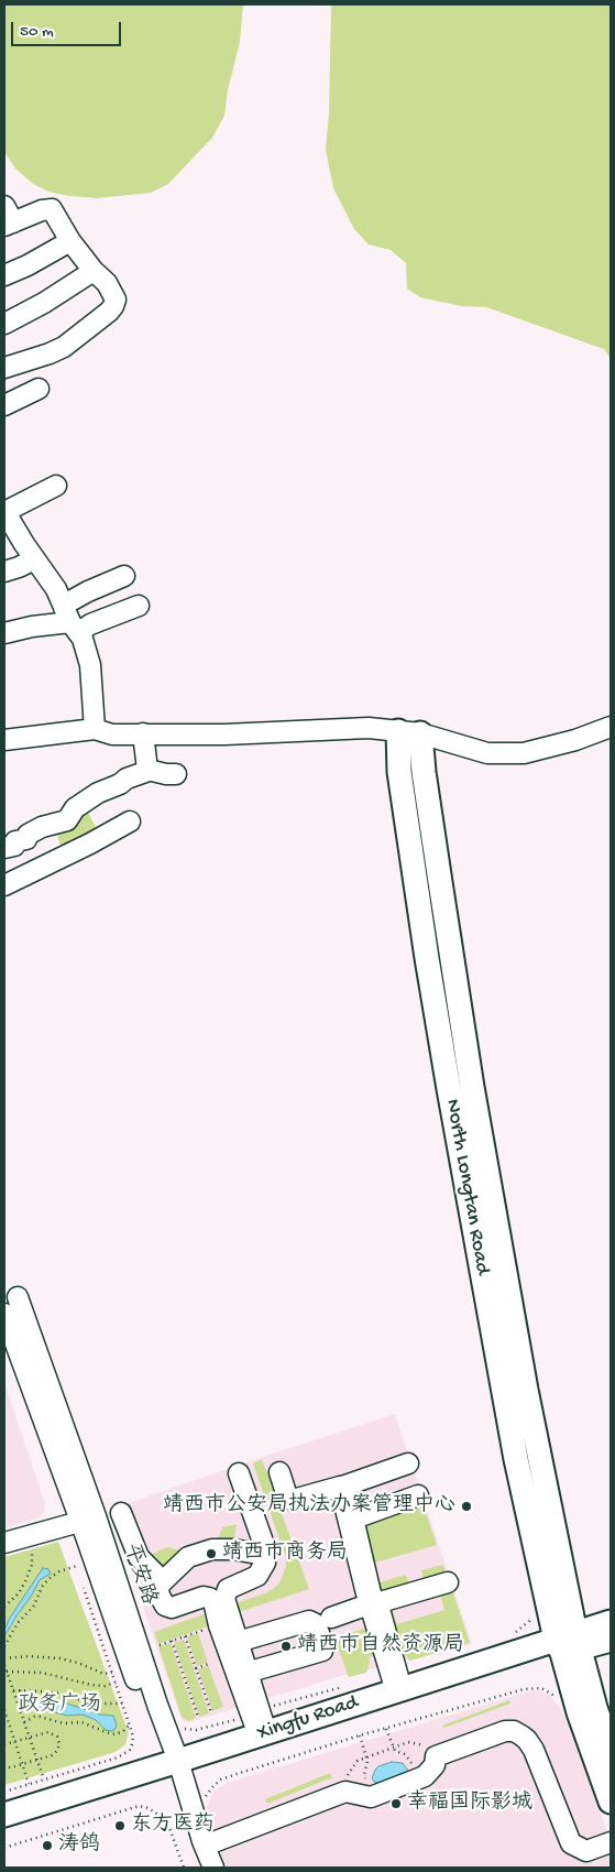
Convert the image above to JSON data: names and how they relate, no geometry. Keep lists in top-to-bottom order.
{
  "streets": {
    "main road": ["North Longtan Road", "Xingfu Road"],
    "street": ["平安路"]
  },
  "crossings": [
    ["North Longtan Road", "Xingfu Road"],
    ["平安路", "Xingfu Road"]
  ],
  "parks": ["政务广场"],
  "places": [
    "靖西市公安局执法办案管理中心",
    "靖西市商务局",
    "靖西市自然资源局",
    "幸福国际影城",
    "东方医药",
    "涛鸽"
  ],
  "scale_bar": "50 m"
}
